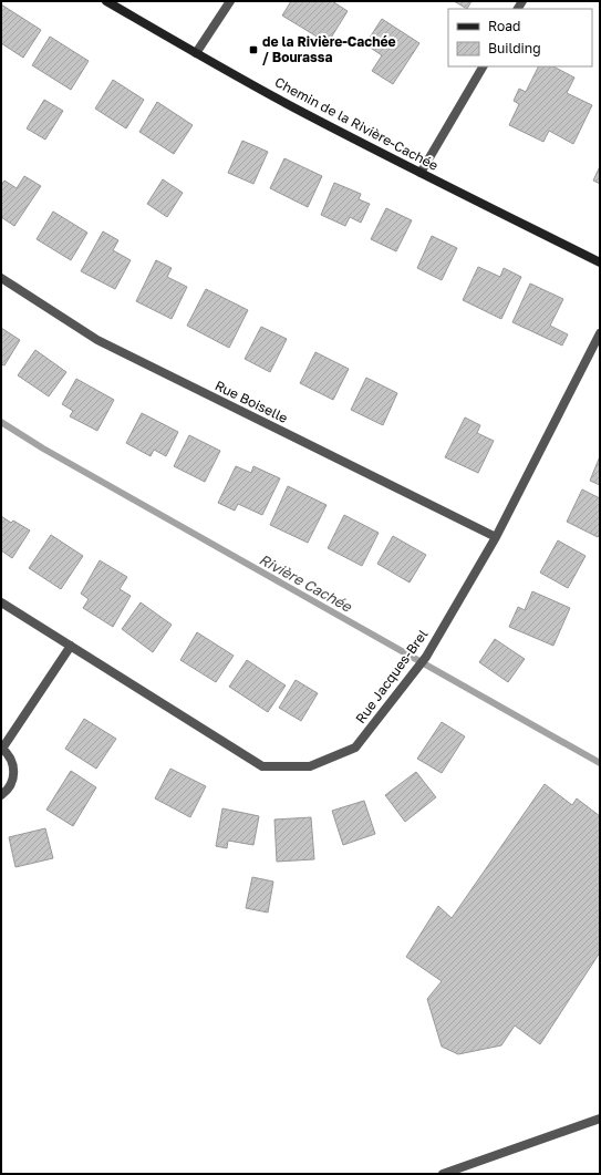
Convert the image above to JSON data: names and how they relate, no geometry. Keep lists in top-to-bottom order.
{
  "streets": {
    "street": ["Chemin de la Rivière-Cachée", "Rue Boiselle", "Rue Jacques-Brel"]
  },
  "crossings": [
    ["Rue Boiselle", "Rue Jacques-Brel"]
  ],
  "water": ["Rivière Cachée"],
  "places": {
    "transit": ["de la Rivière-Cachée / Bourassa"]
  },
  "legend": ["Road", "Building"]
}
